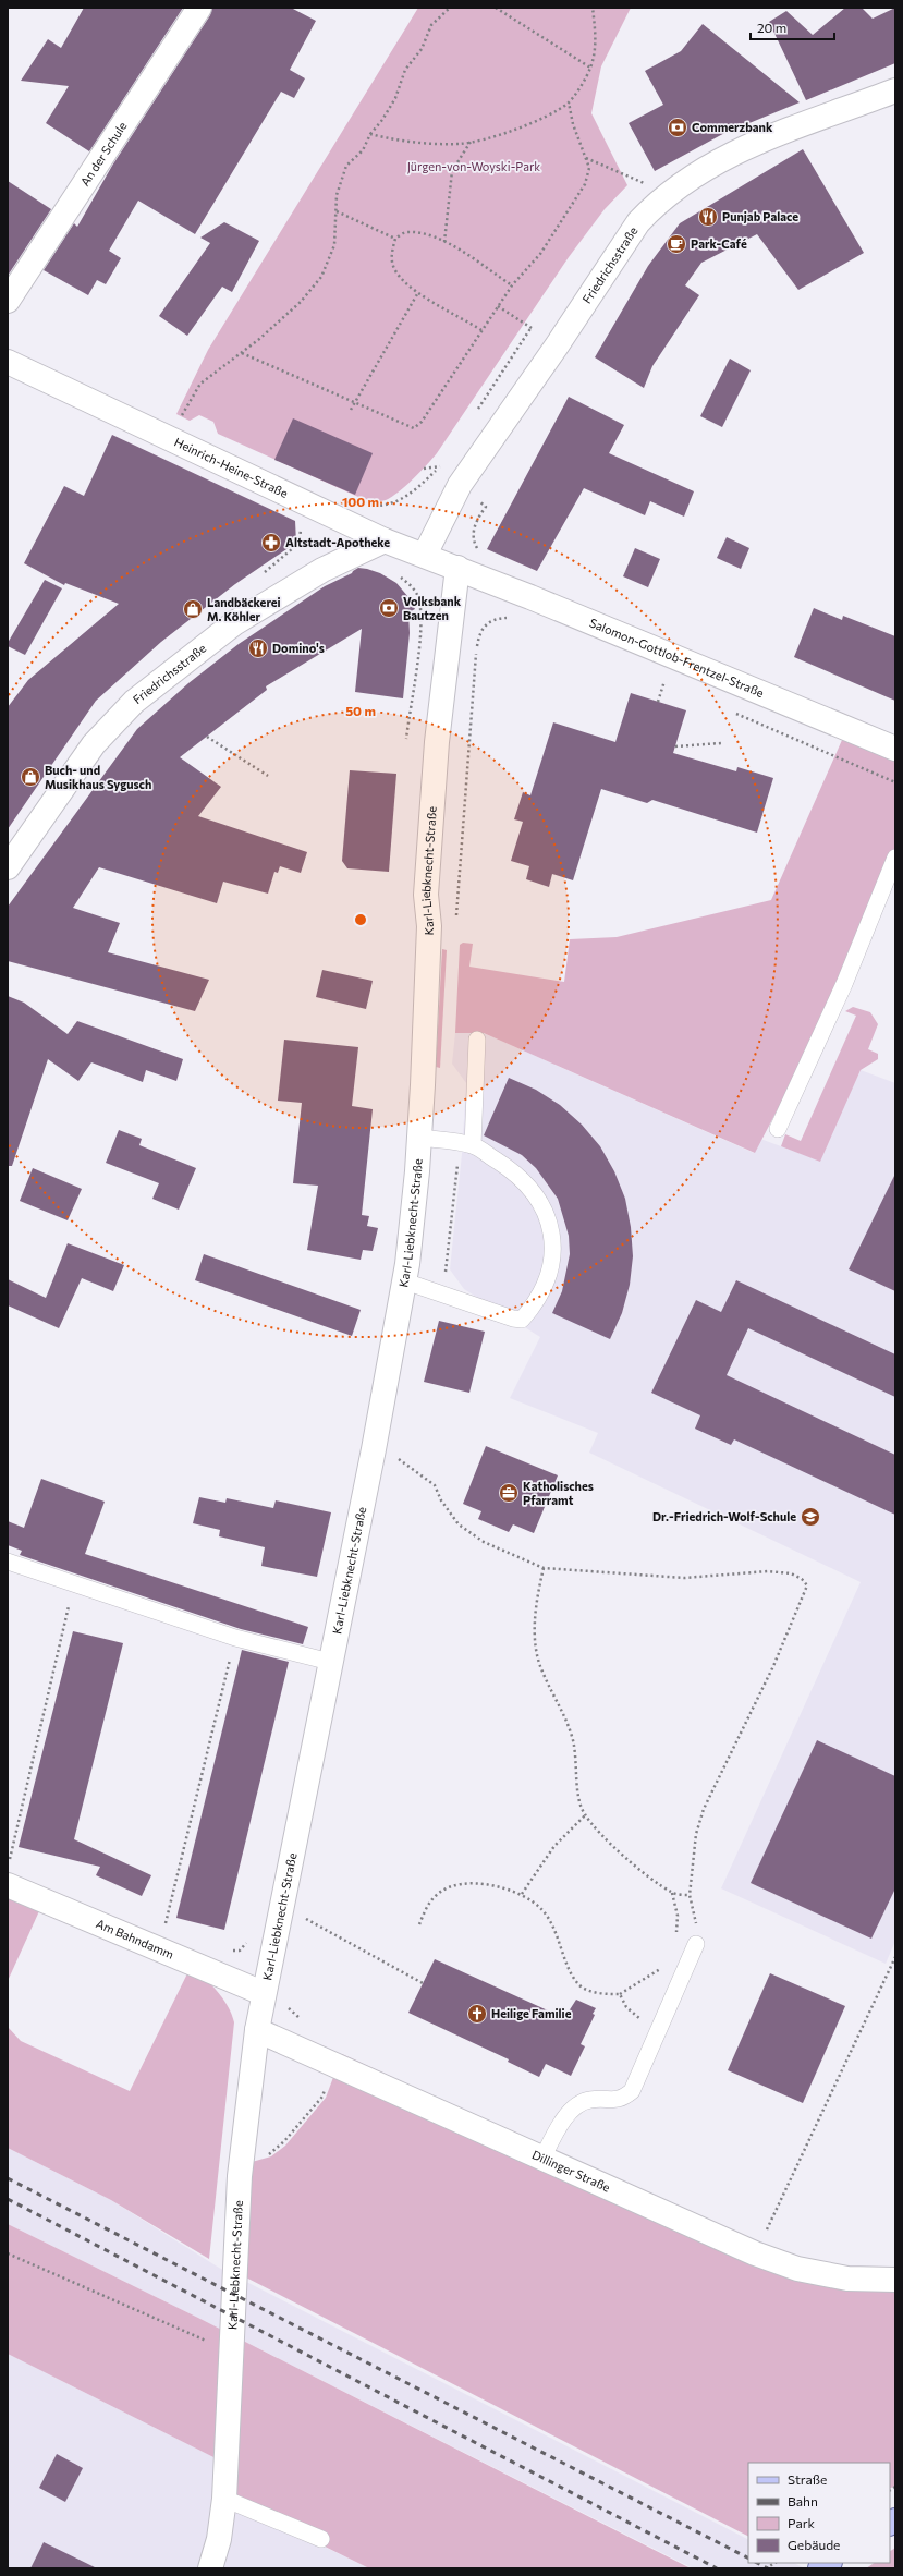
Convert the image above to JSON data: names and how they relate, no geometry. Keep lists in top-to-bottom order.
{
  "streets": {
    "street": [
      "An der Schule",
      "Friedrichsstraße",
      "Heinrich-Heine-Straße",
      "Salomon-Gottlob-Frentzel-Straße",
      "Karl-Liebknecht-Straße",
      "Am Bahndamm",
      "Dillinger Straße"
    ]
  },
  "crossings": [
    ["Friedrichsstraße", "Heinrich-Heine-Straße"],
    ["Heinrich-Heine-Straße", "Salomon-Gottlob-Frentzel-Straße"],
    ["Heinrich-Heine-Straße", "Karl-Liebknecht-Straße"],
    ["Salomon-Gottlob-Frentzel-Straße", "Karl-Liebknecht-Straße"],
    ["Karl-Liebknecht-Straße", "Am Bahndamm"],
    ["Karl-Liebknecht-Straße", "Dillinger Straße"]
  ],
  "parks": ["Jürgen-von-Woyski-Park"],
  "places": {
    "bank": ["Commerzbank", "Volksbank Bautzen"],
    "restaurant": ["Punjab Palace", "Domino's"],
    "cafe": ["Park-Café"],
    "pharmacy": ["Altstadt-Apotheke"],
    "shop": ["Landbäckerei M. Köhler", "Buch- und Musikhaus Sygusch"],
    "office": ["Katholisches Pfarramt"],
    "school or university": ["Dr.-Friedrich-Wolf-Schule"],
    "church": ["Heilige Familie"]
  },
  "legend": [
    "Straße",
    "Bahn",
    "Park",
    "Gebäude"
  ],
  "scale_bar": "20 m",
  "rings": ["100 m", "50 m"]
}
